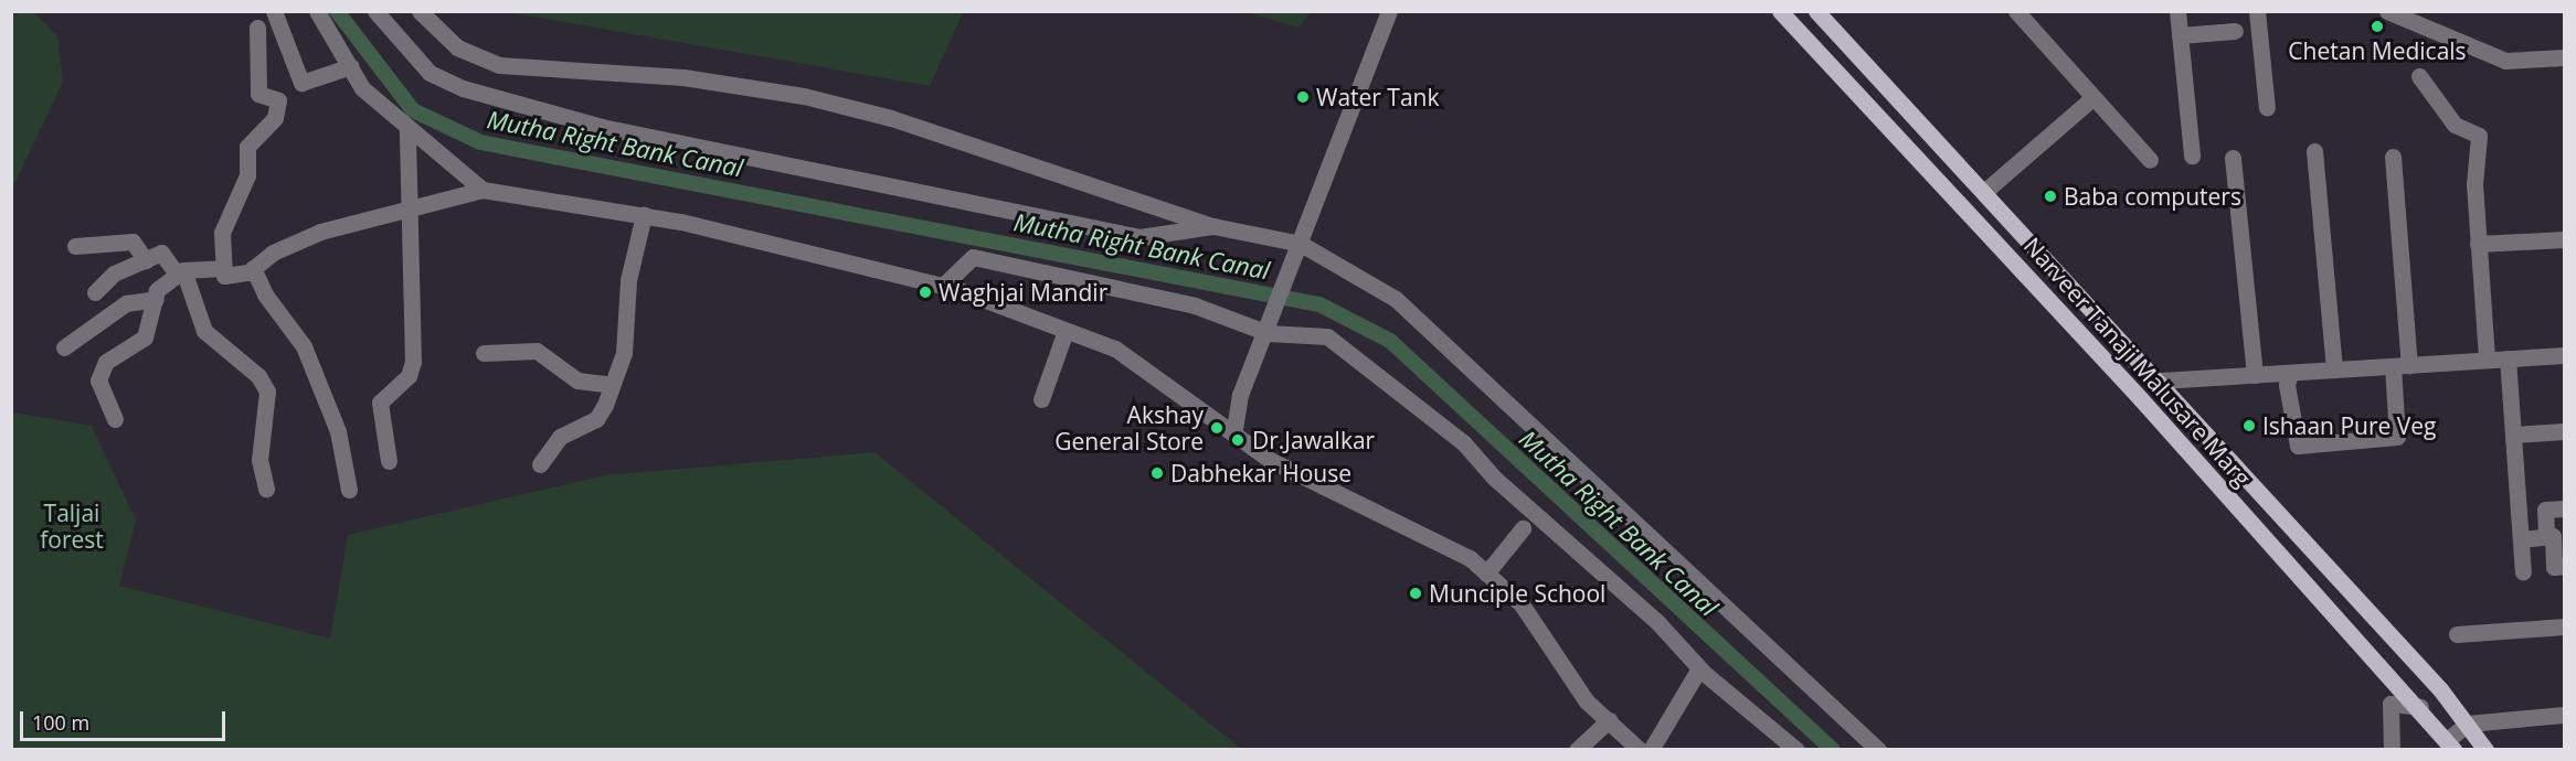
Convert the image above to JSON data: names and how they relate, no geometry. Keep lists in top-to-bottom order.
{
  "streets": {
    "main road": ["Narveer Tanaji Malusare Marg"]
  },
  "water": ["Mutha Right Bank Canal"],
  "parks": ["Taljai forest"],
  "places": [
    "Chetan Medicals",
    "Water Tank",
    "Baba computers",
    "Waghjai Mandir",
    "Ishaan Pure Veg",
    "Akshay General Store",
    "Dr.Jawalkar",
    "Dabhekar House",
    "Munciple School"
  ],
  "scale_bar": "100 m"
}
